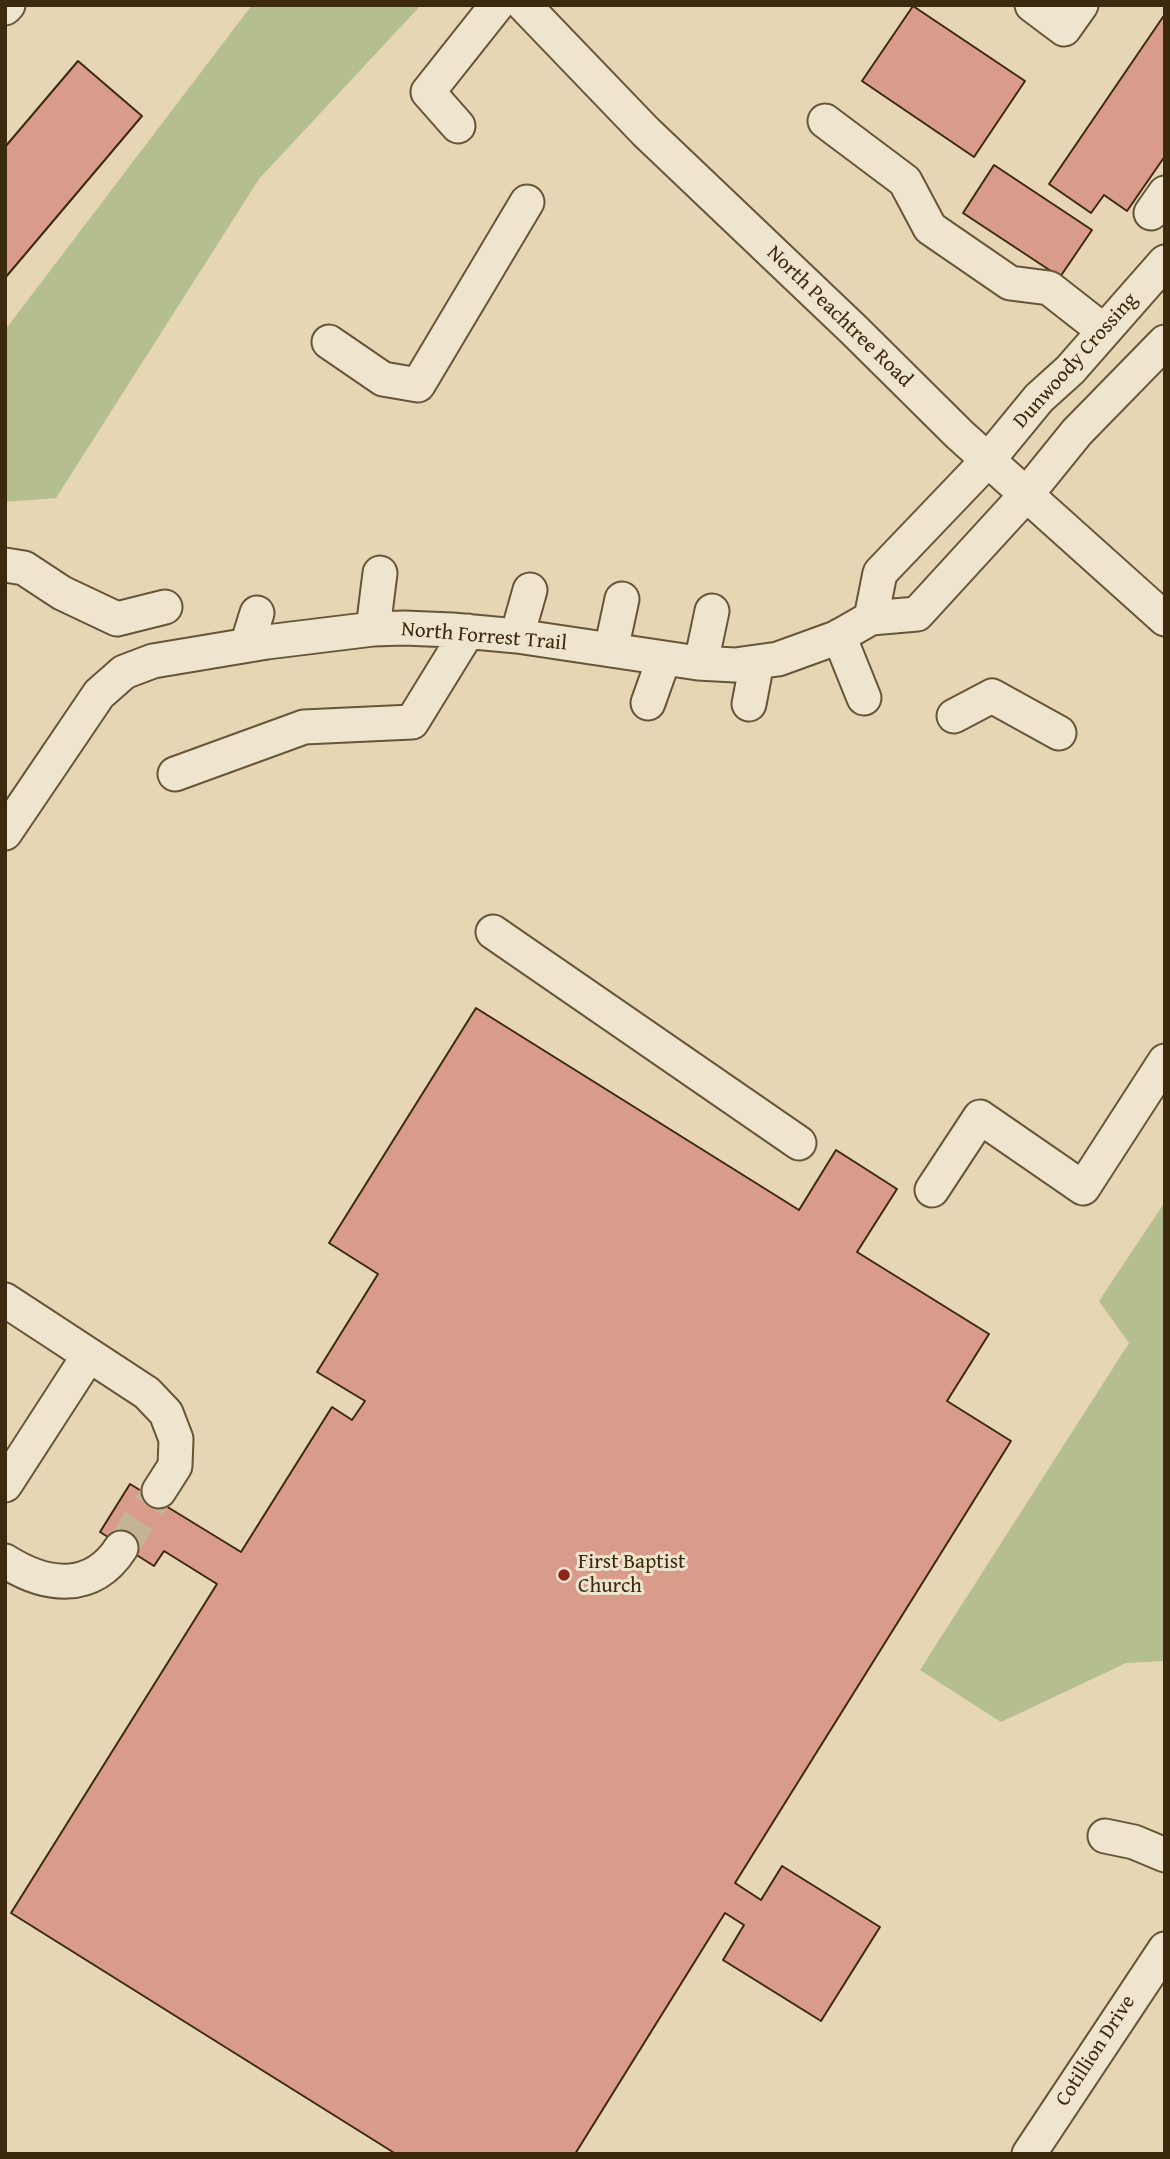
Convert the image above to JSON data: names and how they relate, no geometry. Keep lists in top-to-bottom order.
{
  "streets": {
    "street": [
      "North Peachtree Road",
      "Dunwoody Crossing",
      "North Forrest Trail",
      "Cotillion Drive"
    ]
  },
  "crossings": [
    ["North Peachtree Road", "Dunwoody Crossing"],
    ["North Peachtree Road", "North Forrest Trail"]
  ],
  "places": ["First Baptist Church"]
}
